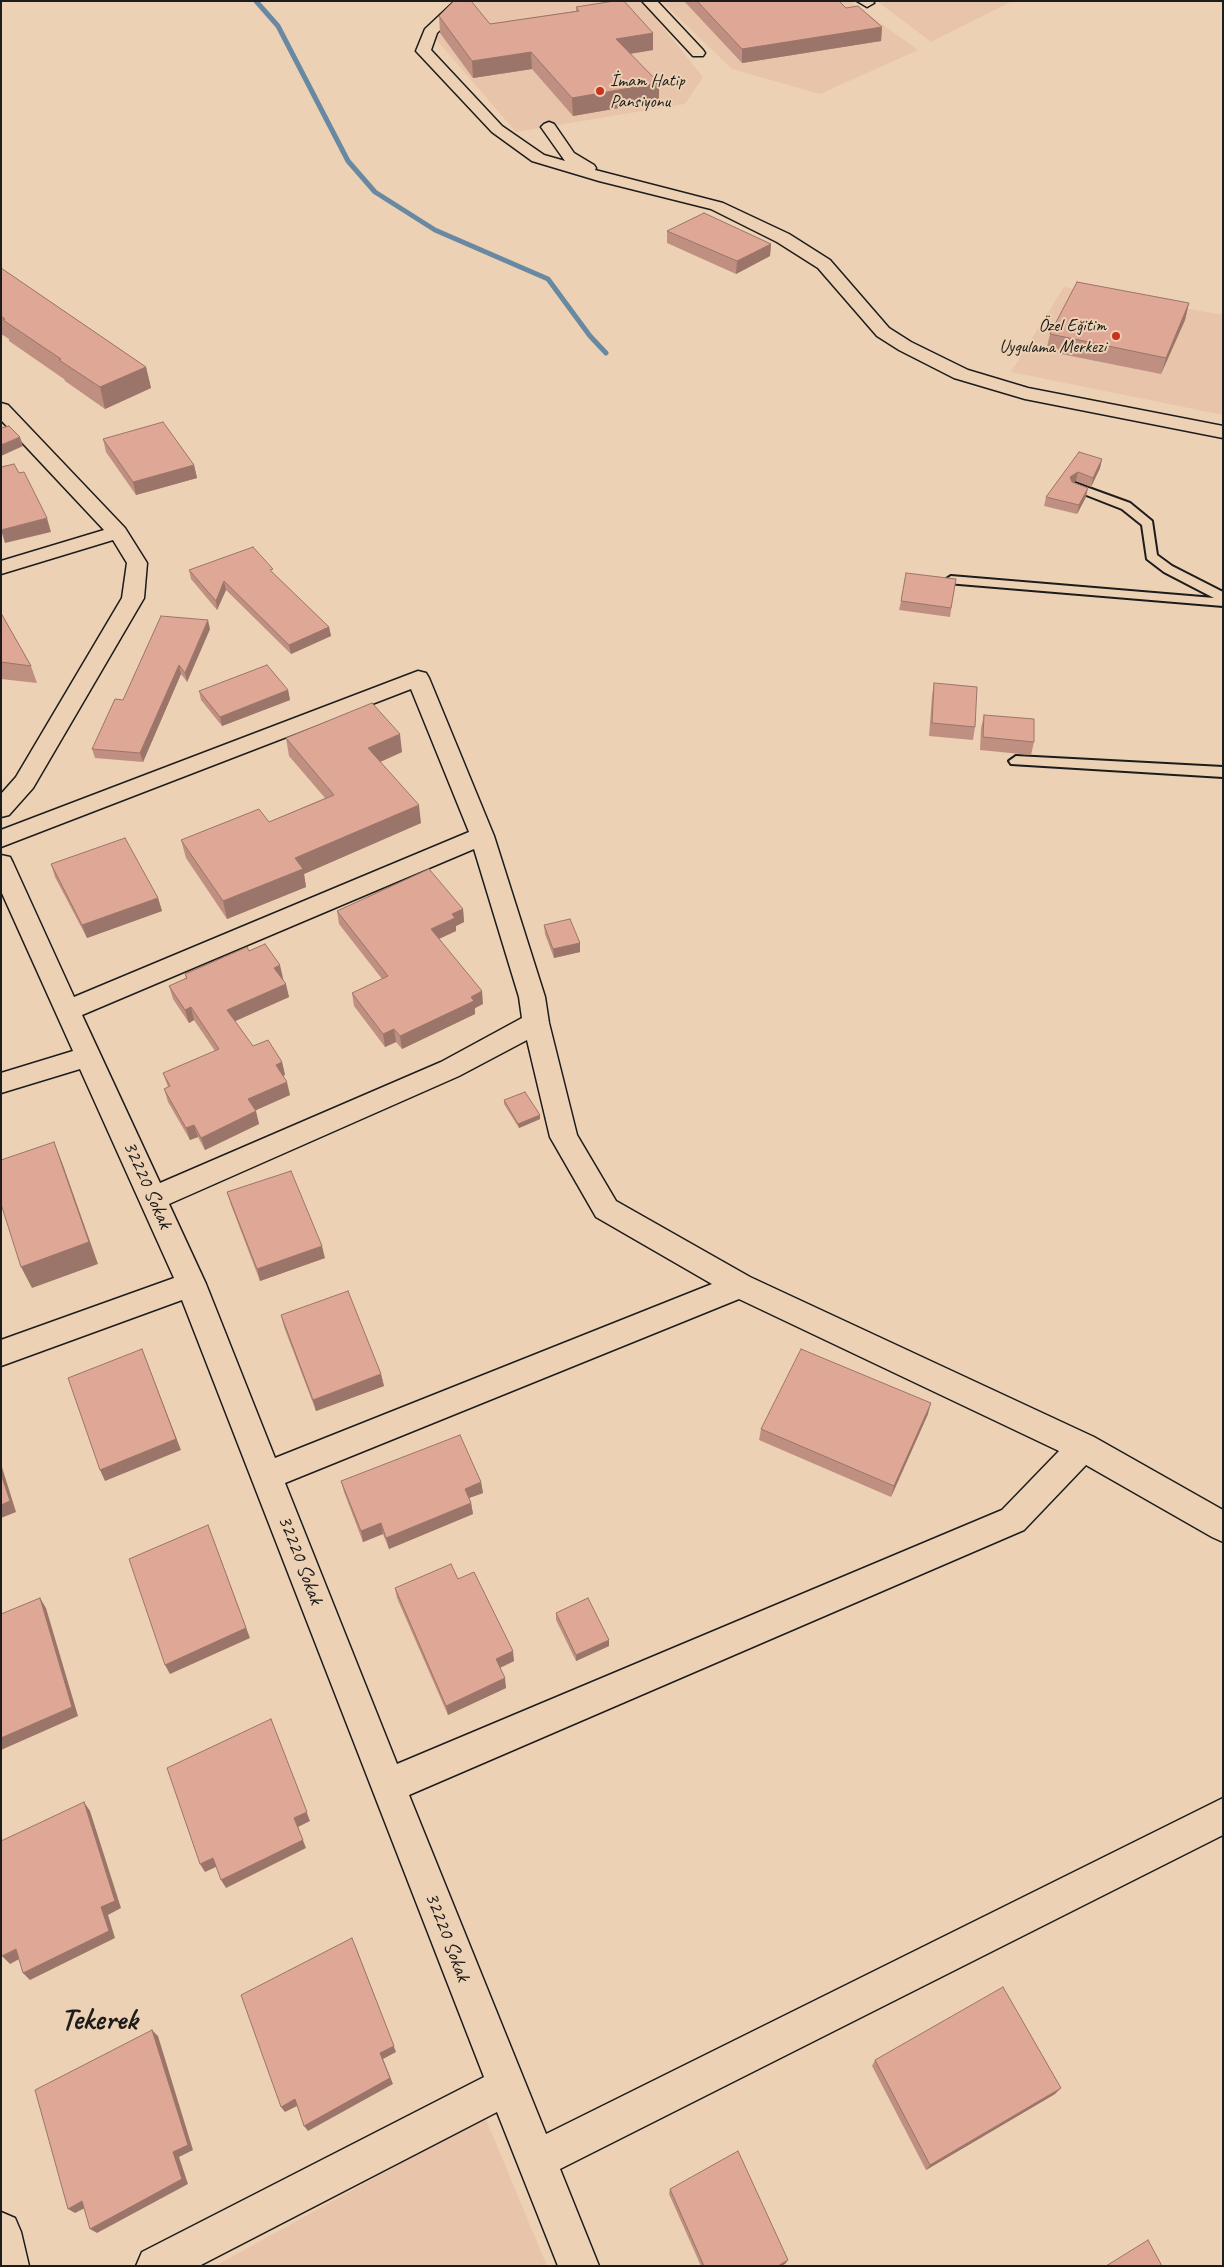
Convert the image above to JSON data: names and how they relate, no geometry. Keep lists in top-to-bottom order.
{
  "streets": {
    "street": ["32220 Sokak"]
  },
  "districts": ["Tekerek"],
  "places": ["İmam Hatip Pansiyonu", "Özel Eğitim Uygulama Merkezi"]
}
